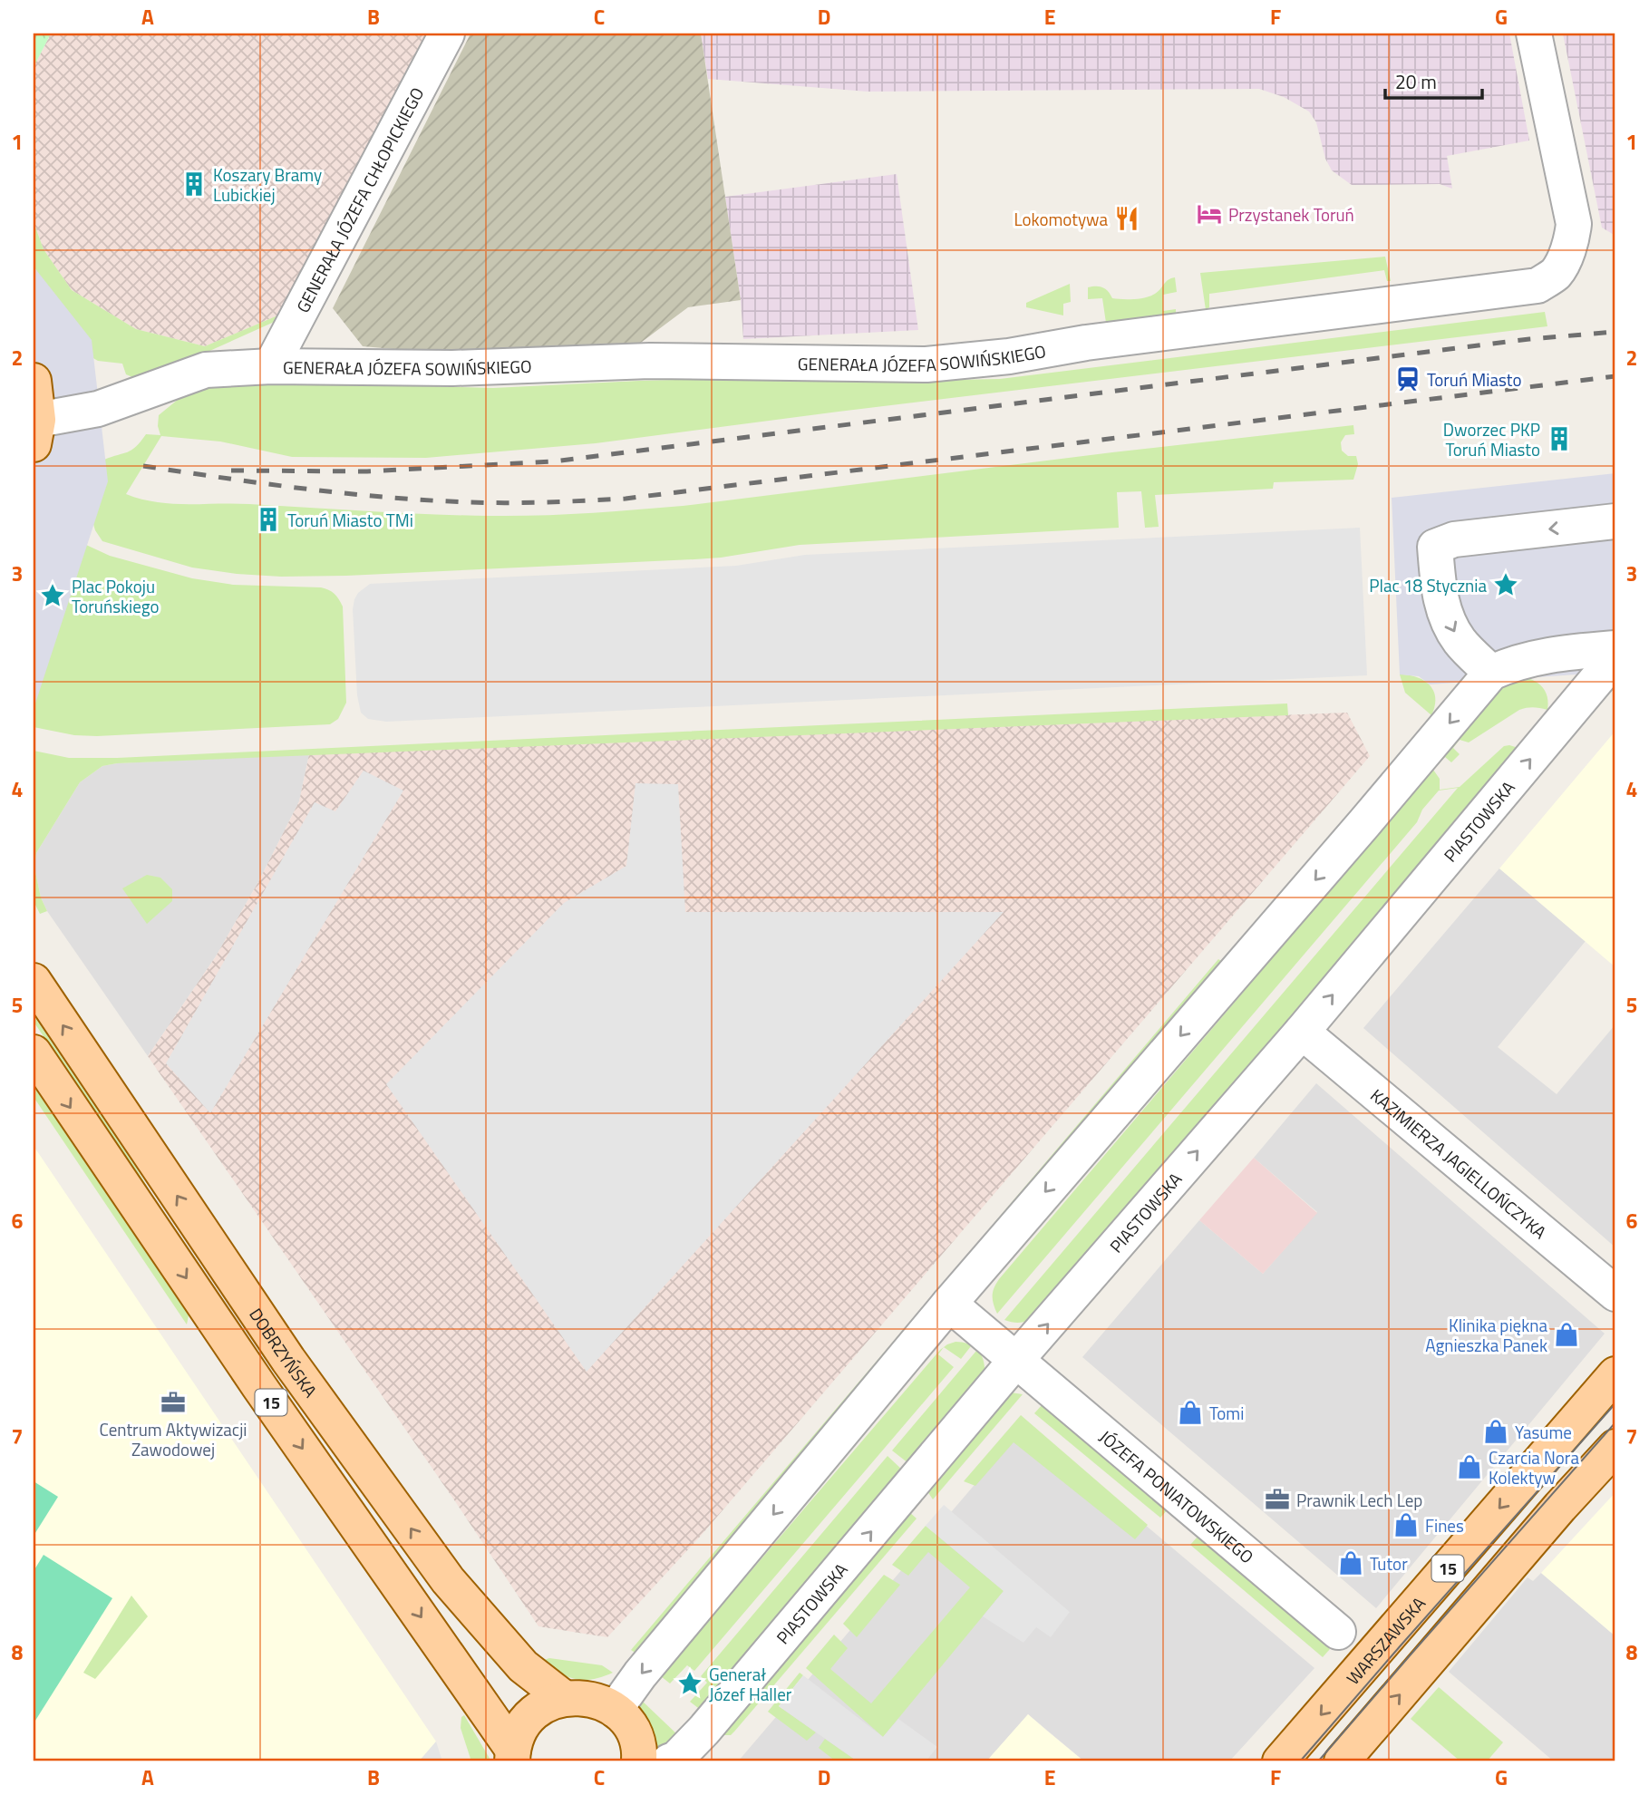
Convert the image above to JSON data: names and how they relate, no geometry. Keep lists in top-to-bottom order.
{
  "streets": {
    "main road": ["DOBRZYŃSKA", "15", "WARSZAWSKA"],
    "street": [
      "GENERAŁA JÓZEFA CHŁOPICKIEGO",
      "GENERAŁA JÓZEFA SOWIŃSKIEGO",
      "PIASTOWSKA",
      "KAZIMIERZA JAGIELLOŃCZYKA",
      "JÓZEFA PONIATOWSKIEGO"
    ]
  },
  "crossings": [
    ["GENERAŁA JÓZEFA CHŁOPICKIEGO", "GENERAŁA JÓZEFA SOWIŃSKIEGO"],
    ["PIASTOWSKA", "KAZIMIERZA JAGIELLOŃCZYKA"],
    ["PIASTOWSKA", "JÓZEFA PONIATOWSKIEGO"],
    ["DOBRZYŃSKA", "15"]
  ],
  "places": {
    "building": ["Koszary Bramy Lubickiej", "Dworzec PKP Toruń Miasto", "Toruń Miasto TMi"],
    "hotel": ["Przystanek Toruń"],
    "restaurant": ["Lokomotywa"],
    "station": ["Toruń Miasto"],
    "place": ["Plac 18 Stycznia", "Plac Pokoju Toruńskiego", "Generał Józef Haller"],
    "shop": [
      "Klinika piękna Agnieszka Panek",
      "Tomi",
      "Yasume",
      "Czarcia Nora Kolektyw",
      "Fines",
      "Tutor"
    ],
    "office": ["Centrum Aktywizacji Zawodowej", "Prawnik Lech Lep"]
  },
  "scale_bar": "20 m",
  "grid": {
    "columns": [
      "A",
      "B",
      "C",
      "D",
      "E",
      "F",
      "G"
    ],
    "rows": [
      "1",
      "2",
      "3",
      "4",
      "5",
      "6",
      "7",
      "8"
    ]
  }
}
